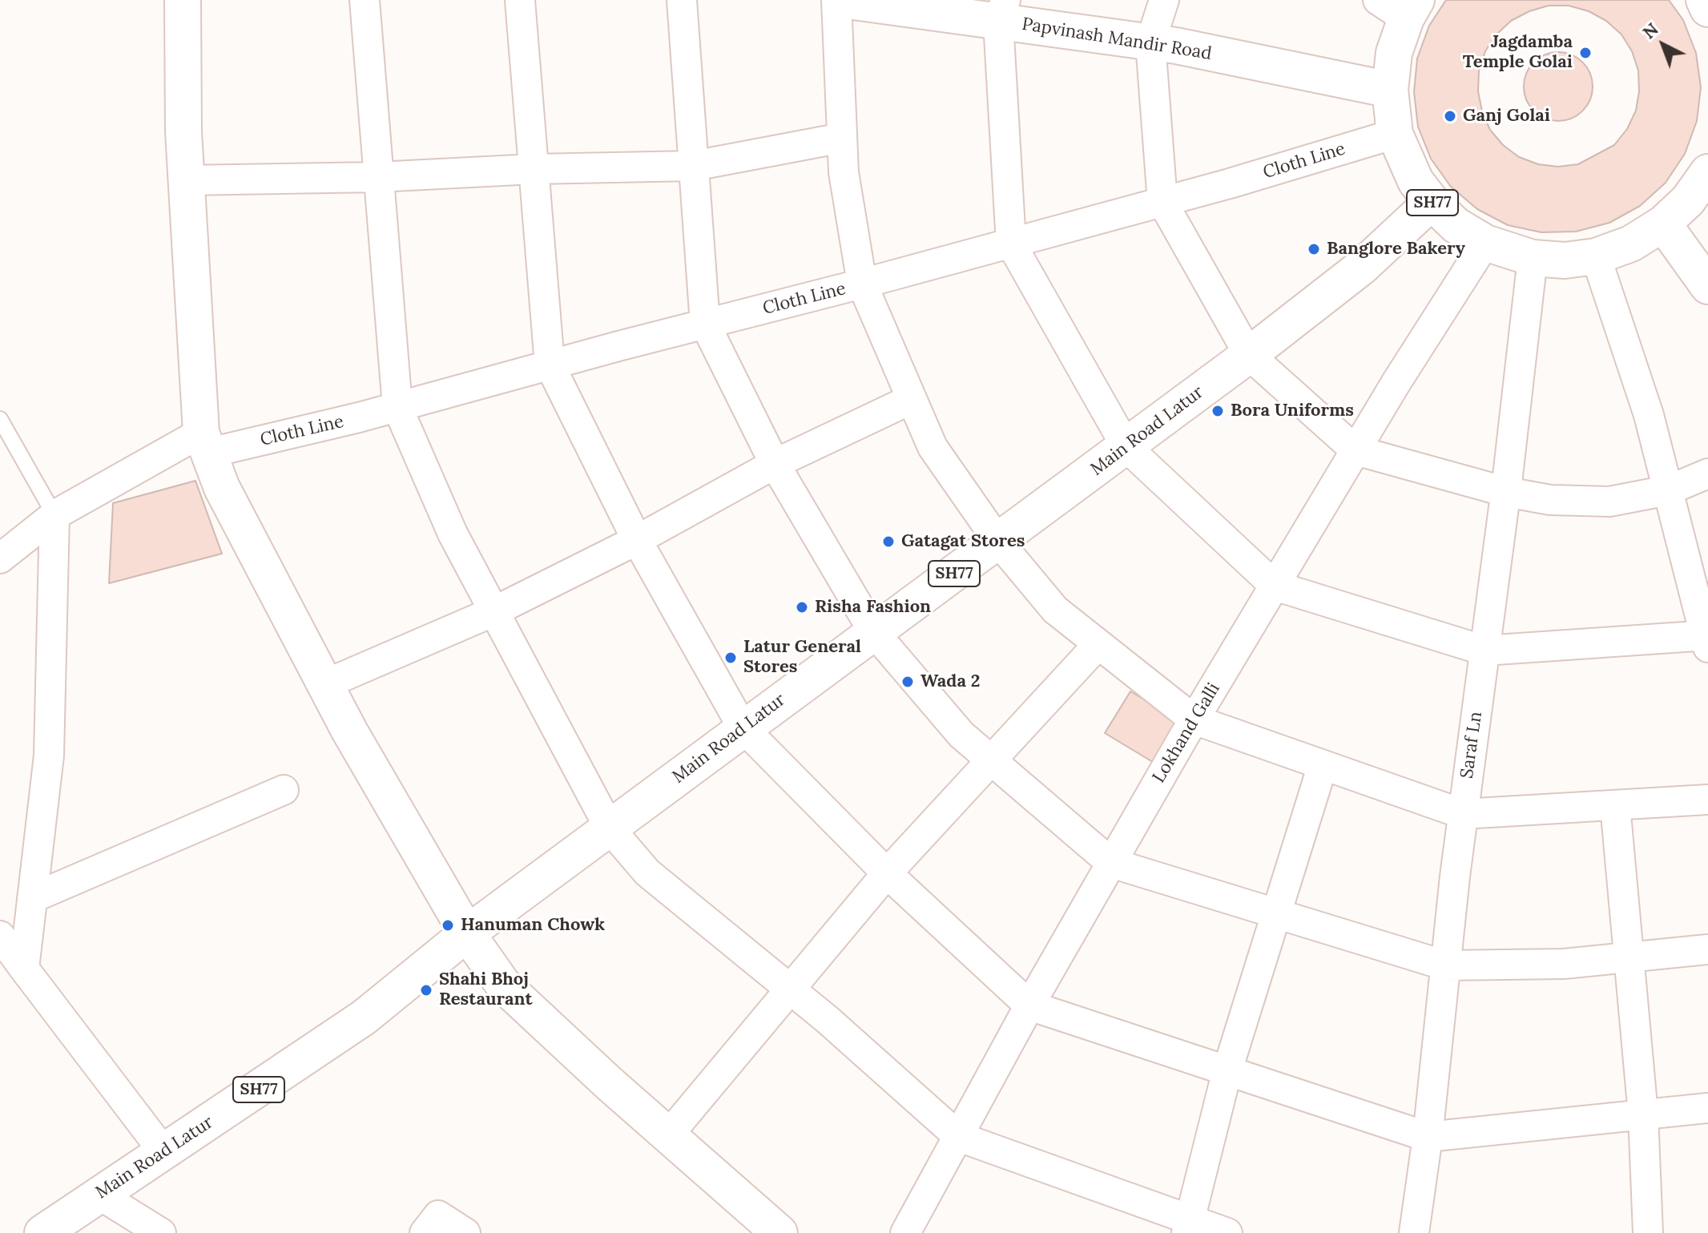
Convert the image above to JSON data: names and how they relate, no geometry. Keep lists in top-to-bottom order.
{
  "streets": {
    "main road": ["Papvinash Mandir Road", "SH77", "Main Road Latur"],
    "street": ["Cloth Line", "Lokhand Galli", "Saraf Ln"]
  },
  "crossings": [
    ["Papvinash Mandir Road", "SH77"],
    ["Cloth Line", "SH77"],
    ["SH77", "Main Road Latur"],
    ["SH77", "Lokhand Galli"],
    ["SH77", "Saraf Ln"]
  ],
  "places": [
    "Jagdamba Temple Golai",
    "Ganj Golai",
    "Banglore Bakery",
    "Bora Uniforms",
    "Gatagat Stores",
    "Risha Fashion",
    "Latur General Stores",
    "Wada 2",
    "Hanuman Chowk",
    "Shahi Bhoj Restaurant"
  ],
  "north": "top left"
}
